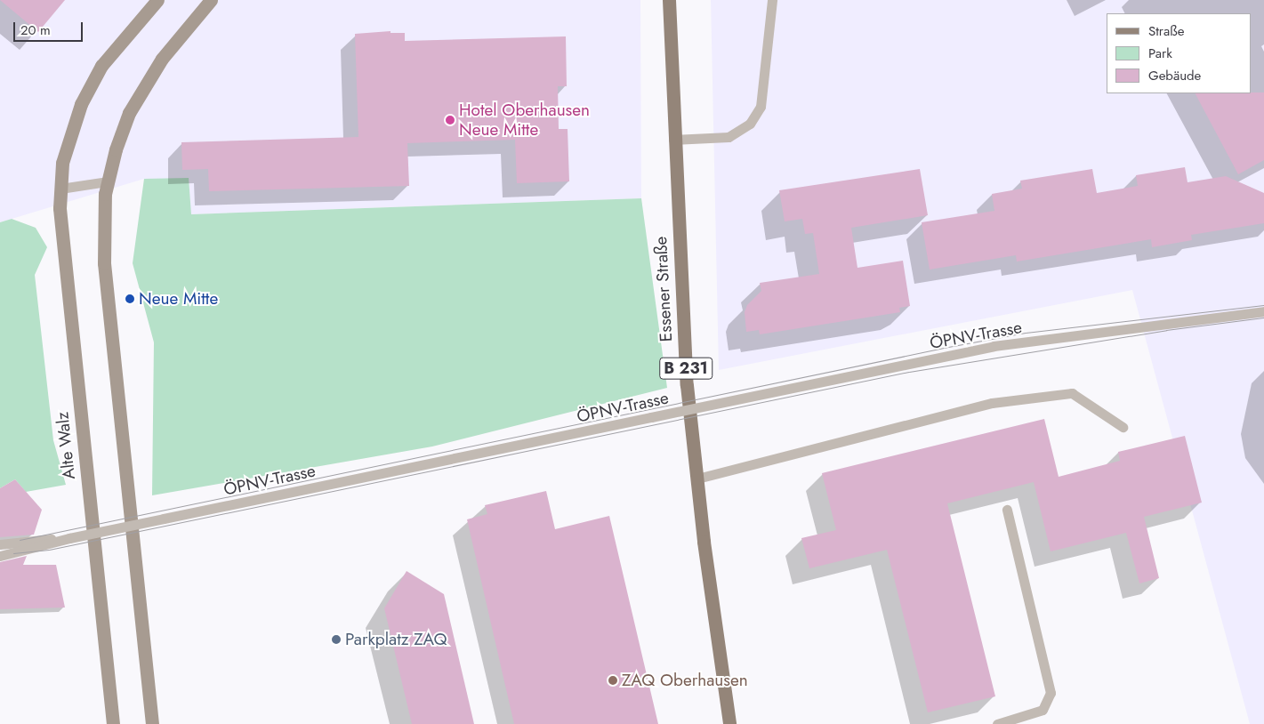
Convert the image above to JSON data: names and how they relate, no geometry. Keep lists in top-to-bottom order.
{
  "streets": {
    "main road": ["Essener Straße", "B 231"],
    "street": ["Alte Walz"],
    "lane": ["ÖPNV-Trasse"]
  },
  "places": [
    "Hotel Oberhausen Neue Mitte",
    "Neue Mitte",
    "Parkplatz ZAQ",
    "ZAQ Oberhausen"
  ],
  "legend": ["Straße", "Park", "Gebäude"],
  "scale_bar": "20 m"
}
